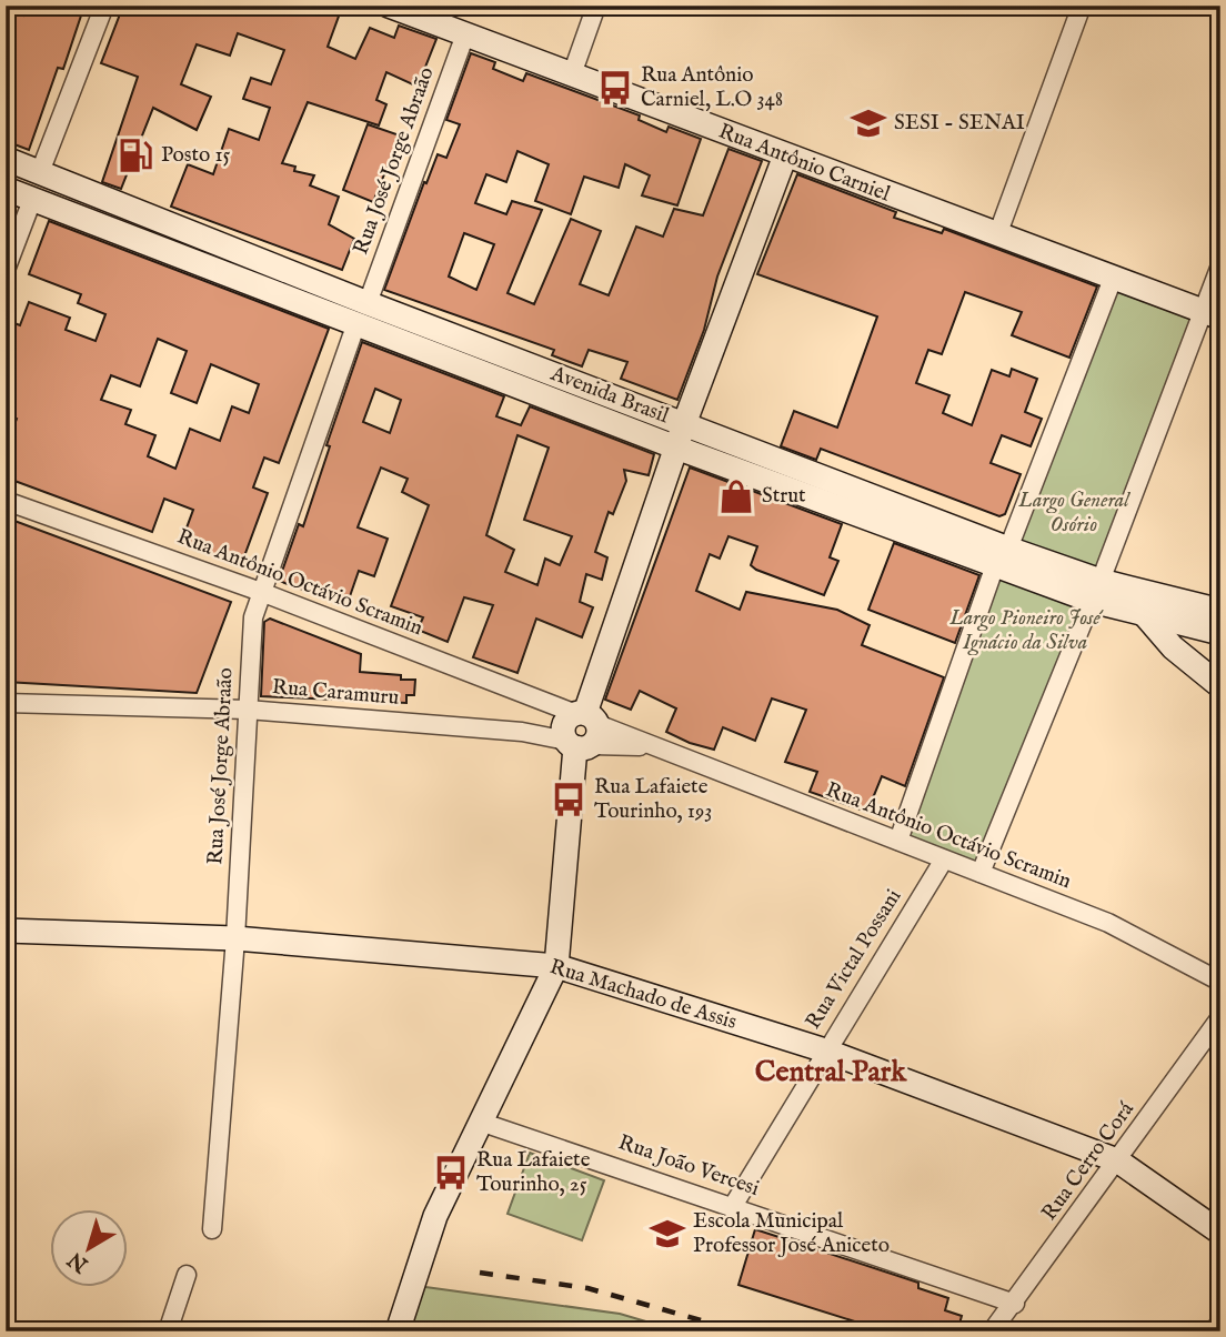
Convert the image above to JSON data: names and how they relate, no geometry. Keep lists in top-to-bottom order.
{
  "streets": {
    "street": [
      "Rua José Jorge Abraão",
      "Rua Antônio Carniel",
      "Avenida Brasil",
      "Rua Antônio Octávio Scramin",
      "Rua Caramuru",
      "Rua Victal Possani",
      "Rua Machado de Assis",
      "Rua Cerro Corá",
      "Rua João Vercesi"
    ]
  },
  "crossings": [
    ["Rua José Jorge Abraão", "Rua Antônio Carniel"],
    ["Rua José Jorge Abraão", "Avenida Brasil"],
    ["Rua José Jorge Abraão", "Rua Antônio Octávio Scramin"],
    ["Rua José Jorge Abraão", "Rua Caramuru"],
    ["Rua José Jorge Abraão", "Rua Machado de Assis"],
    ["Rua Antônio Octávio Scramin", "Rua Caramuru"],
    ["Rua Antônio Octávio Scramin", "Rua Victal Possani"],
    ["Rua Victal Possani", "Rua Machado de Assis"],
    ["Rua Victal Possani", "Rua João Vercesi"],
    ["Rua Machado de Assis", "Rua Cerro Corá"],
    ["Rua Cerro Corá", "Rua João Vercesi"]
  ],
  "districts": ["Central Park"],
  "parks": ["Largo General Osório", "Largo Pioneiro José Ignácio da Silva"],
  "places": {
    "bus stop": ["Rua Antônio Carniel, L.O 348", "Rua Lafaiete Tourinho, 193", "Rua Lafaiete Tourinho, 25"],
    "school or university": ["SESI - SENAI", "Escola Municipal Professor José Aniceto"],
    "fuel station": ["Posto 15"],
    "shop": ["Strut"]
  },
  "north": "bottom left"
}
